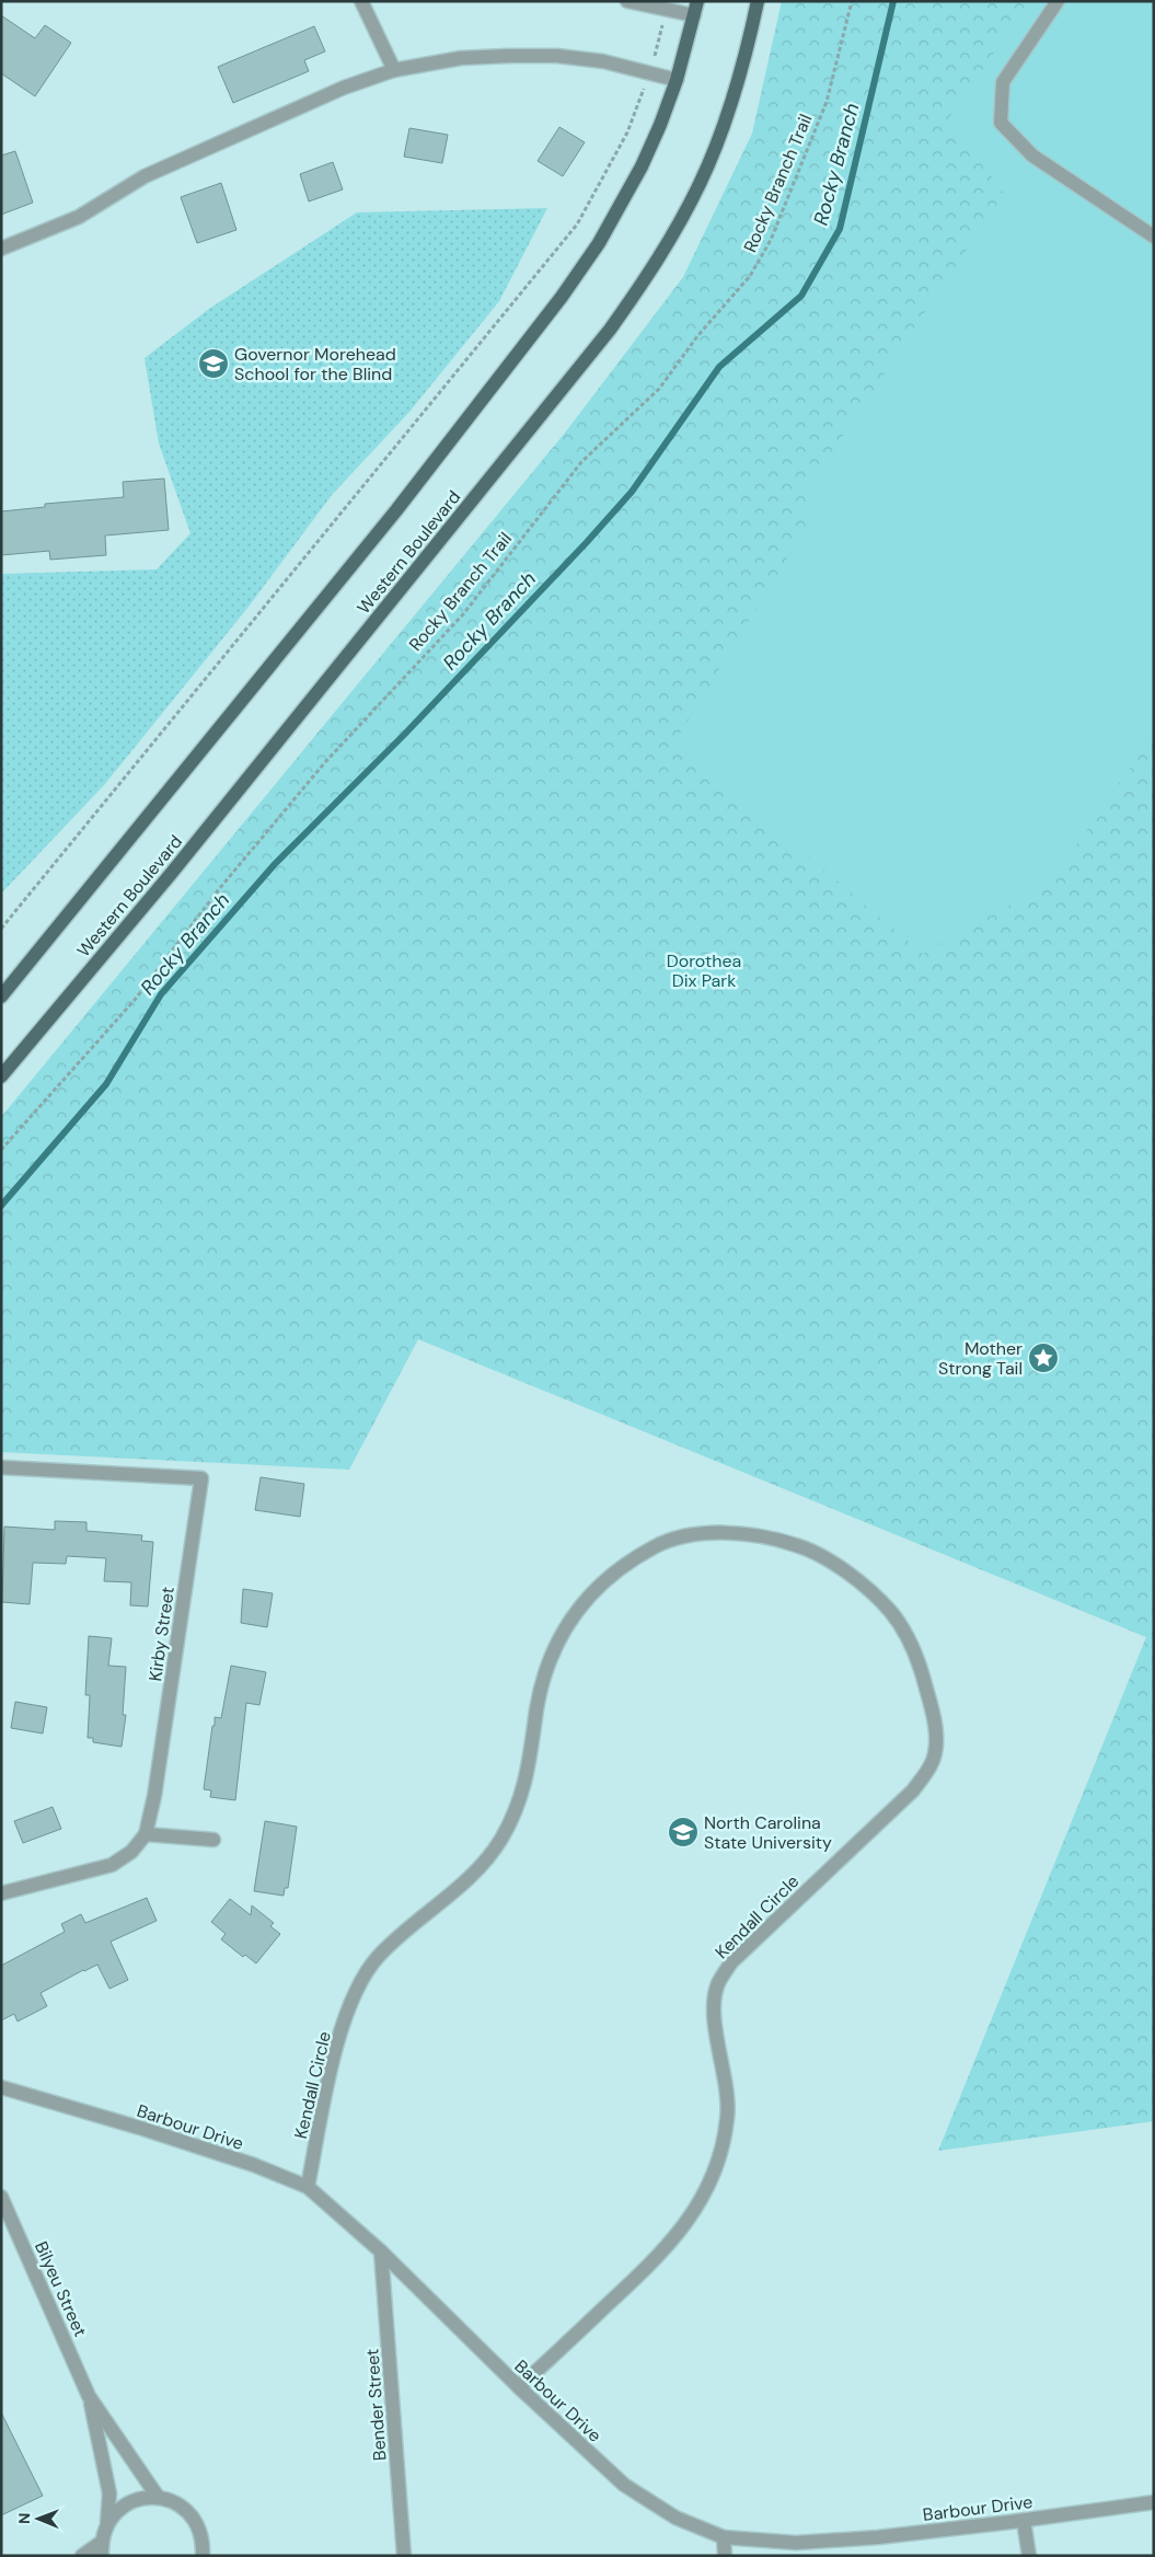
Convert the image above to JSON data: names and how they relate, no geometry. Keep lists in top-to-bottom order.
{
  "streets": {
    "main road": ["Western Boulevard"],
    "street": [
      "Kirby Street",
      "Kendall Circle",
      "Barbour Drive",
      "Bilyeu Street",
      "Bender Street"
    ],
    "path": ["Rocky Branch Trail"]
  },
  "crossings": [
    ["Kendall Circle", "Barbour Drive"],
    ["Barbour Drive", "Bender Street"]
  ],
  "water": ["Rocky Branch"],
  "parks": ["Dorothea Dix Park"],
  "places": {
    "school or university": ["Governor Morehead School for the Blind", "North Carolina State University"],
    "place": ["Mother Strong Tail"]
  },
  "north": "left"
}
